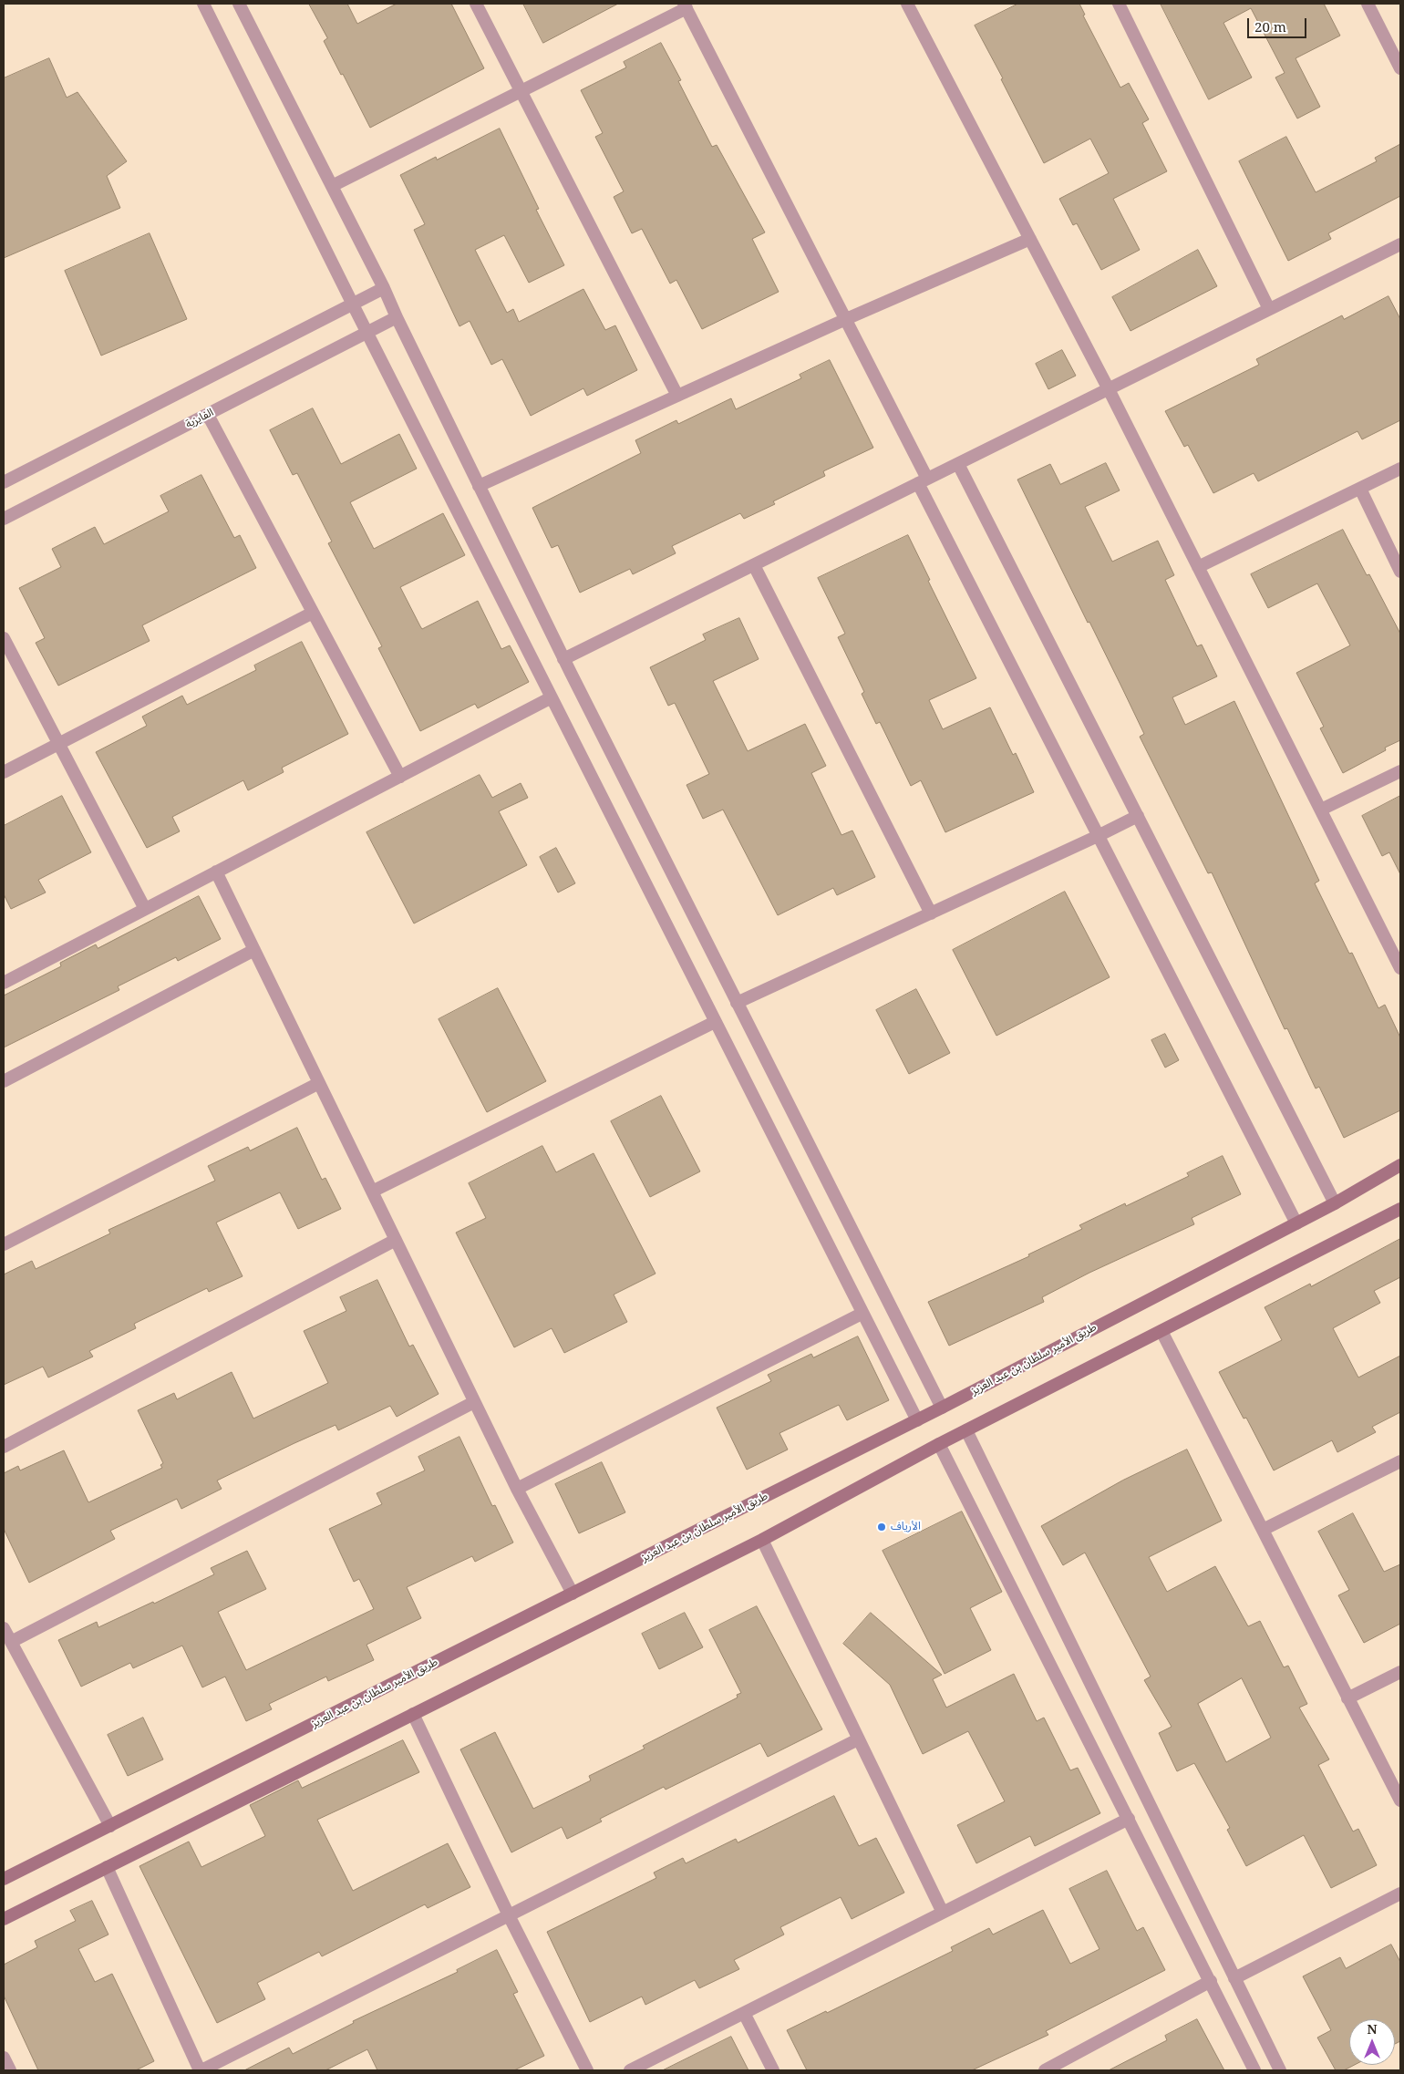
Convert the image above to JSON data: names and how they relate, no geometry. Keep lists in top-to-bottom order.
{
  "streets": {
    "main road": ["طريق الأمير سلطان بن عبد العزيز"],
    "street": ["الفايزية"]
  },
  "places": ["الأرياف"],
  "scale_bar": "20 m",
  "north": "top"
}
